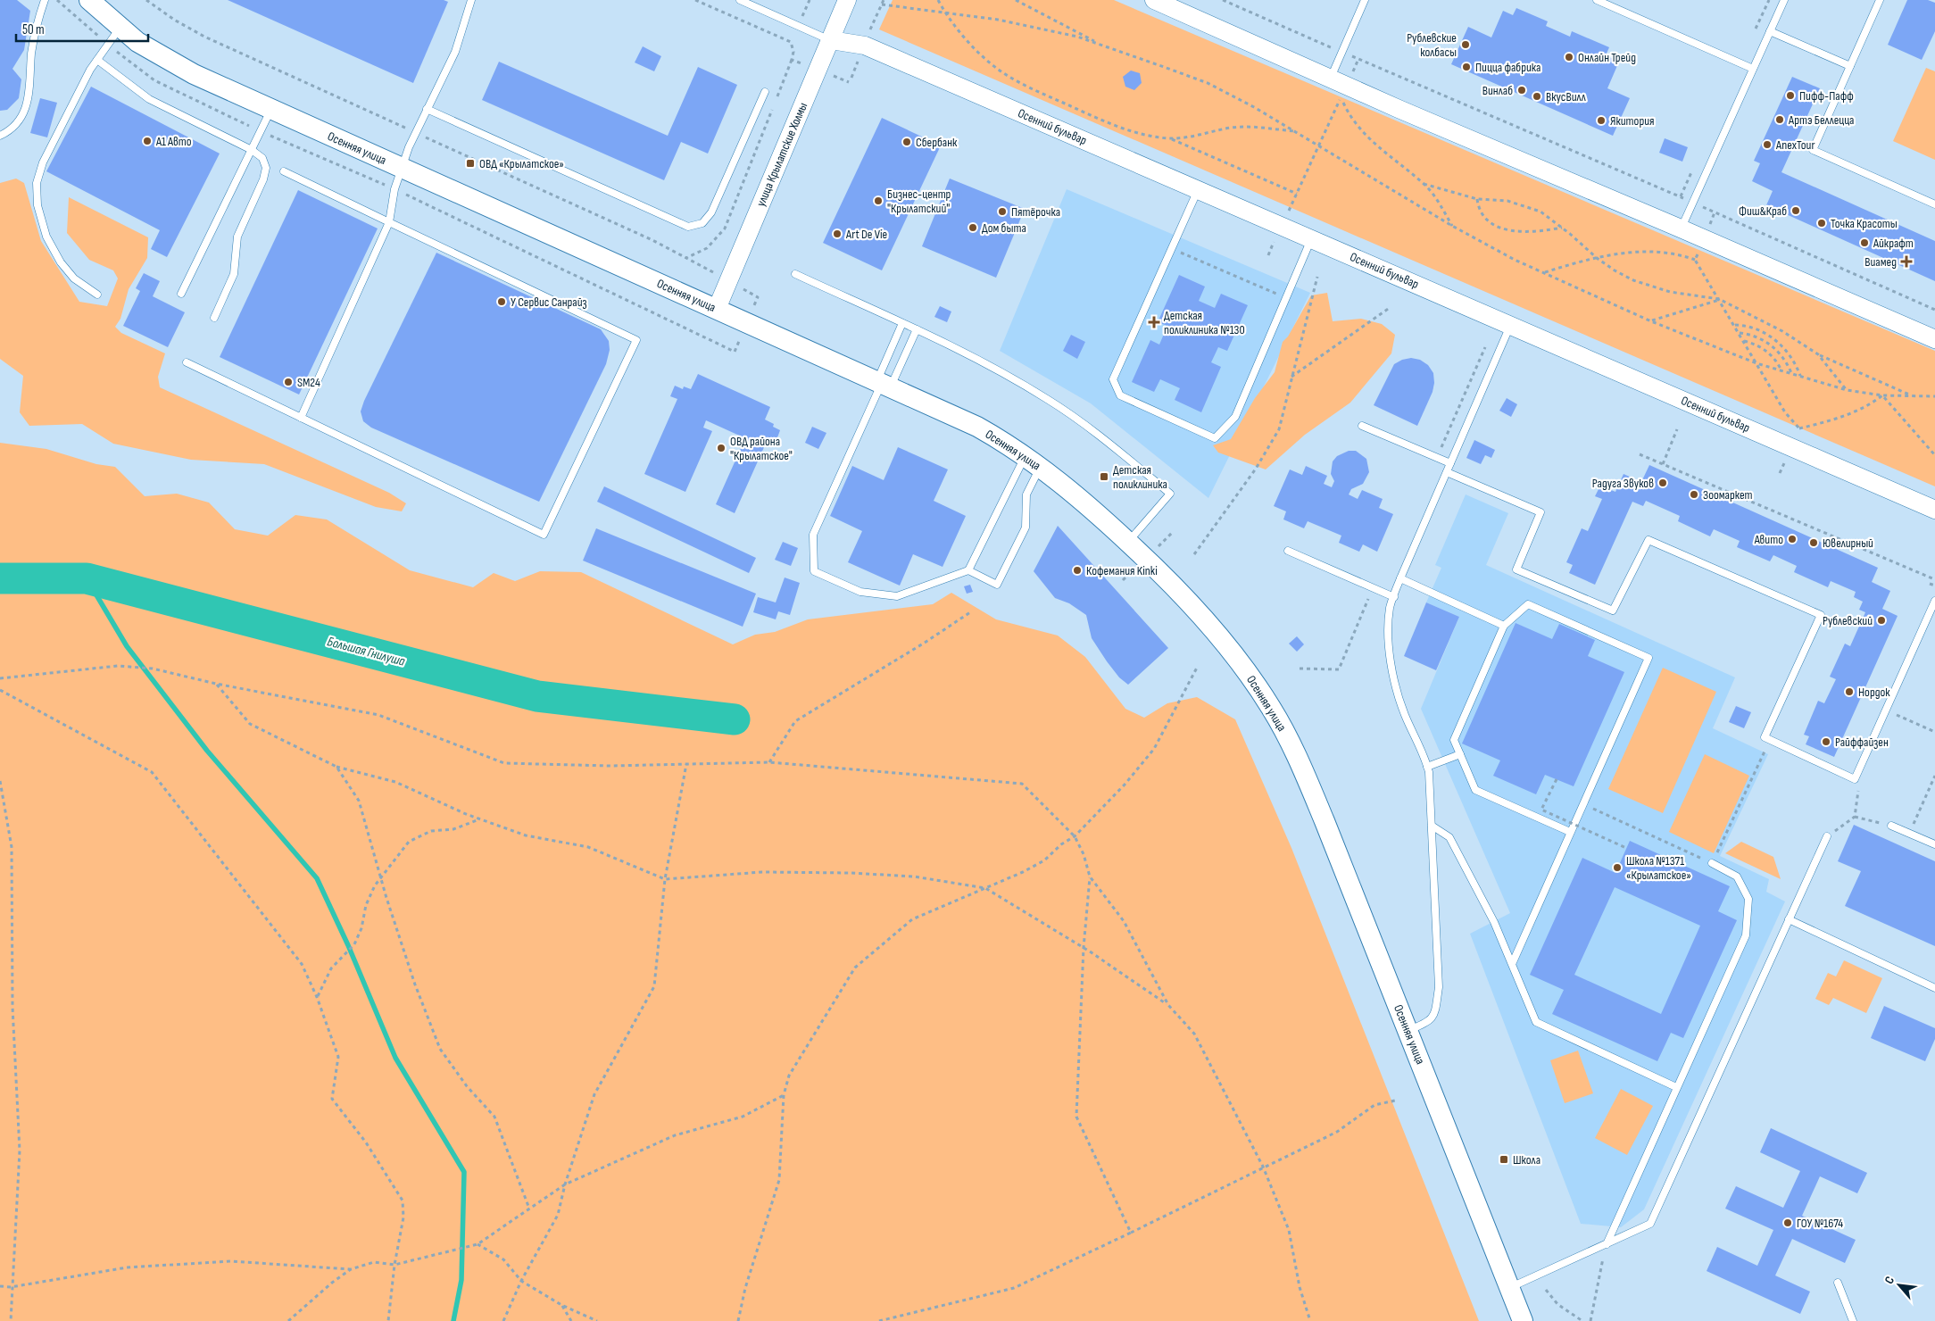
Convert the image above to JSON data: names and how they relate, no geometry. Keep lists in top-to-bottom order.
{
  "streets": {
    "main road": ["Осенняя улица"],
    "street": ["Осенний бульвар", "улица Крылатские Холмы"]
  },
  "crossings": [
    ["Осенний бульвар", "улица Крылатские Холмы"],
    ["Осенняя улица", "улица Крылатские Холмы"]
  ],
  "water": ["Большая Гнилуша"],
  "places": {
    "other": [
      "Рублевские колбасы",
      "Онлайн Трейд",
      "Пицца фабрика",
      "Винлаб",
      "Пифф-Пафф",
      "ВкусВилл",
      "Артэ Беллецца",
      "Якитория",
      "А1 Авто",
      "Сбербанк",
      "AnexTour",
      "Бизнес-центр \"Крылатский\"",
      "Фиш&Краб",
      "Пятёрочка",
      "Точка Красоты",
      "Дом быта",
      "Art De Vie",
      "Айкрафт",
      "У Сервис Санрайз",
      "SM24",
      "ОВД района \"Крылатское\"",
      "Радуга Звуков",
      "Зоомаркет",
      "Авито",
      "Ювелирный",
      "Кофемания Kinki",
      "Рублевский",
      "Нордок",
      "Райффайзен",
      "Школа №1371 «Крылатское»",
      "ГОУ №1674"
    ],
    "transit": ["ОВД «Крылатское»", "Детская поликлиника", "Школа"],
    "health": ["Виамед", "Детская поликлиника №130"]
  },
  "scale_bar": "50 m",
  "north": "top left"
}
